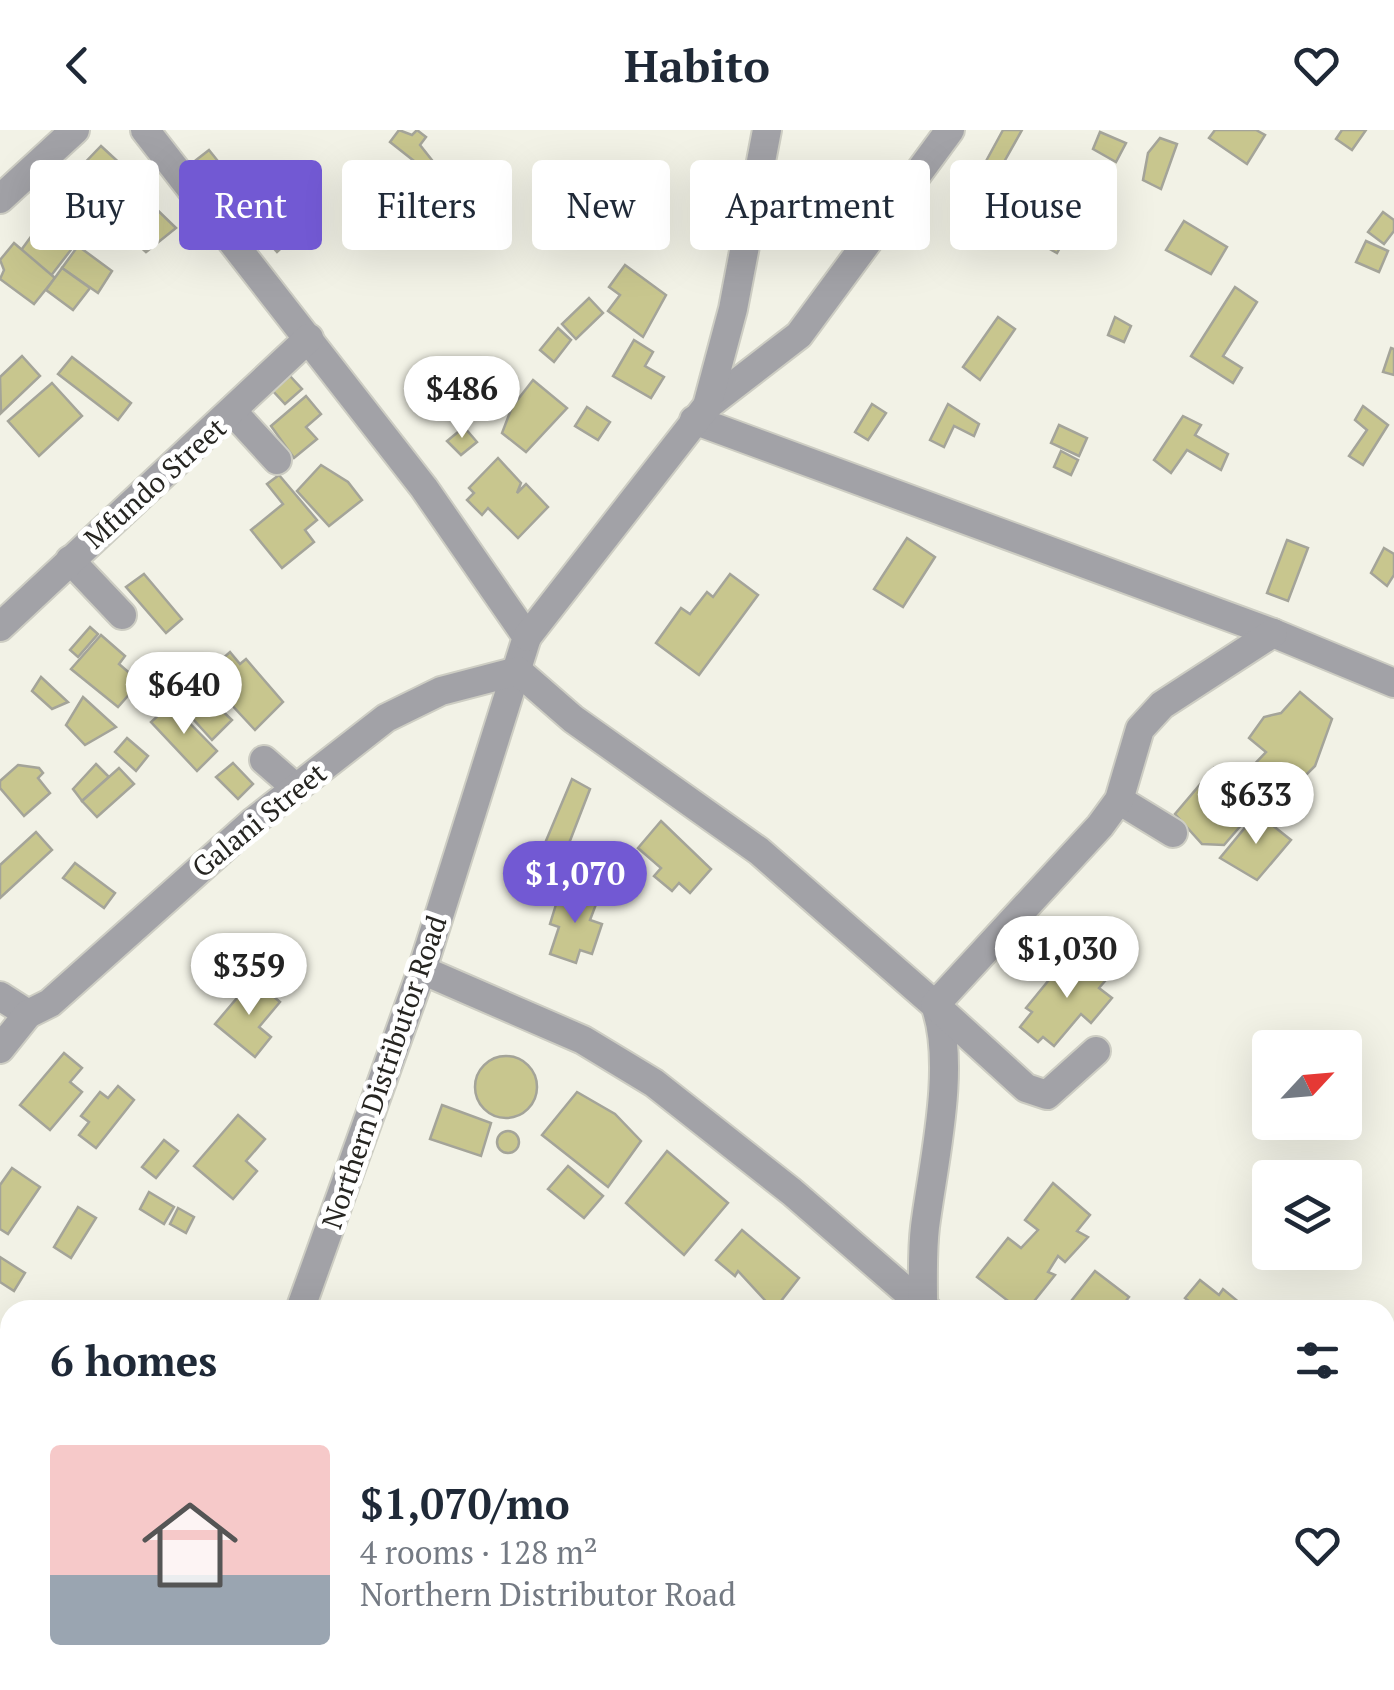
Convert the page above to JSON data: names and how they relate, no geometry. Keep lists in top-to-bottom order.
{
  "streets": {
    "street": ["Mfundo Street", "Galani Street", "Northern Distributor Road"]
  },
  "crossings": [
    ["Galani Street", "Northern Distributor Road"]
  ],
  "north": "top right",
  "page": {
    "header": "Habito",
    "chip": [
      "Buy",
      "Rent",
      "Filters",
      "New",
      "Apartment",
      "House"
    ],
    "price": [
      "$486",
      "$640",
      "$633",
      "$1,070",
      "$1,030",
      "$359"
    ],
    "heading": "6 homes",
    "list": [
      {
        "name": "$1,070/mo",
        "note": "4 rooms · 128 m² · Northern Distributor Road"
      }
    ]
  }
}
